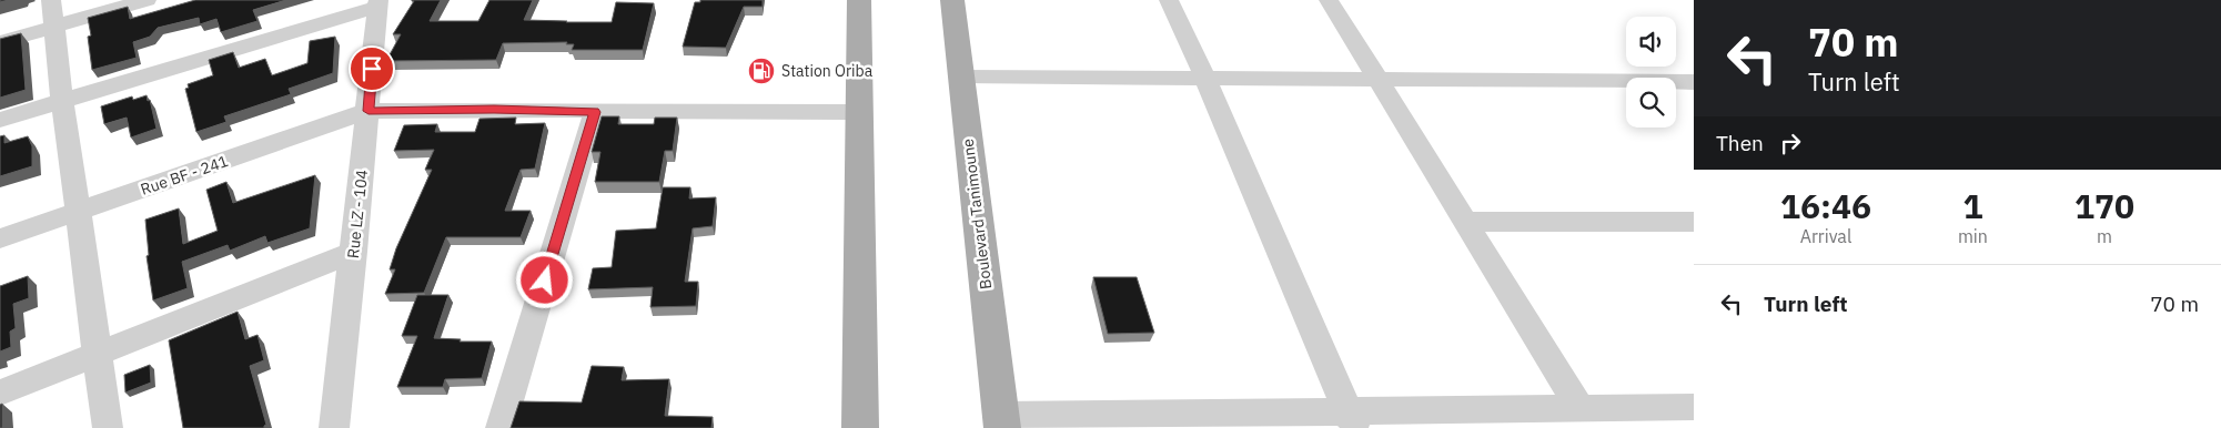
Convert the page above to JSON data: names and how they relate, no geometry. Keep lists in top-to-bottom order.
{
  "streets": {
    "main road": ["Boulevard Tanimoune"],
    "street": ["Rue BF - 241", "Rue LZ - 104"]
  },
  "crossings": [
    ["Rue BF - 241", "Rue LZ - 104"]
  ],
  "places": {
    "fuel station": ["Station Oriba"]
  },
  "page": {
    "turn": ["70 m", "Turn left"],
    "then": "Then",
    "eta": [
      "16:46",
      "Arrival",
      "1",
      "min",
      "170",
      "m"
    ],
    "list": [
      {
        "name": "Turn left",
        "value": "70 m"
      }
    ]
  }
}
